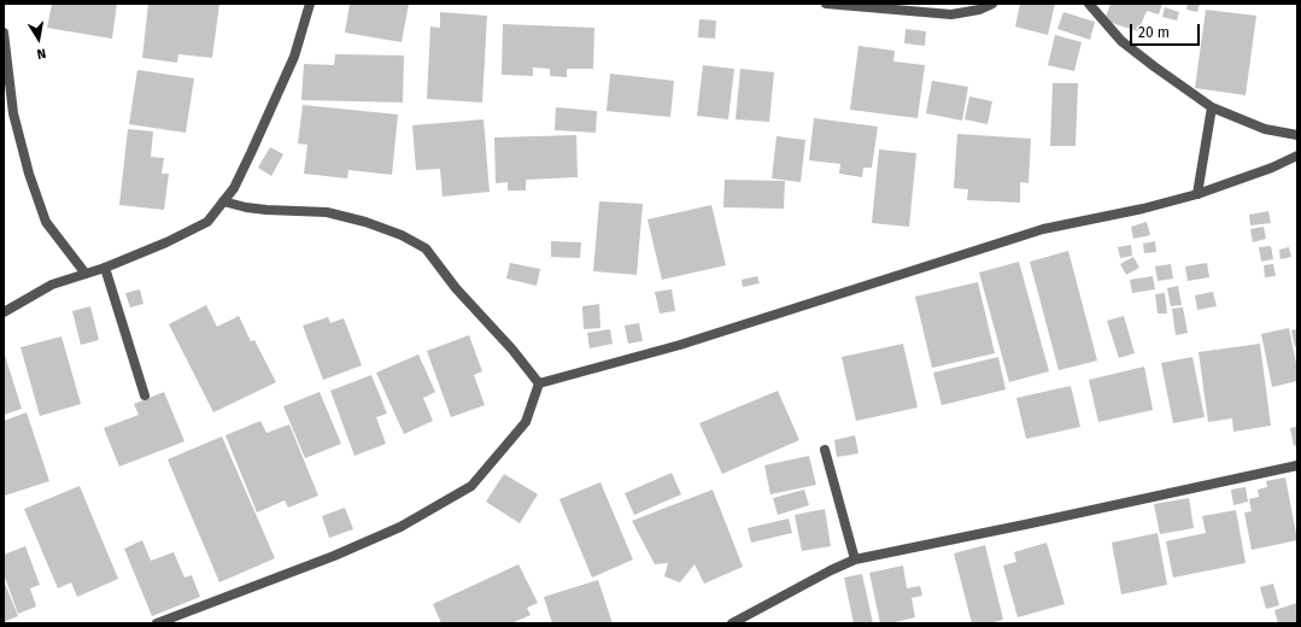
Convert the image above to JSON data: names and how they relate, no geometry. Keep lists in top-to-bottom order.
{
  "scale_bar": "20 m",
  "north": "bottom"
}
